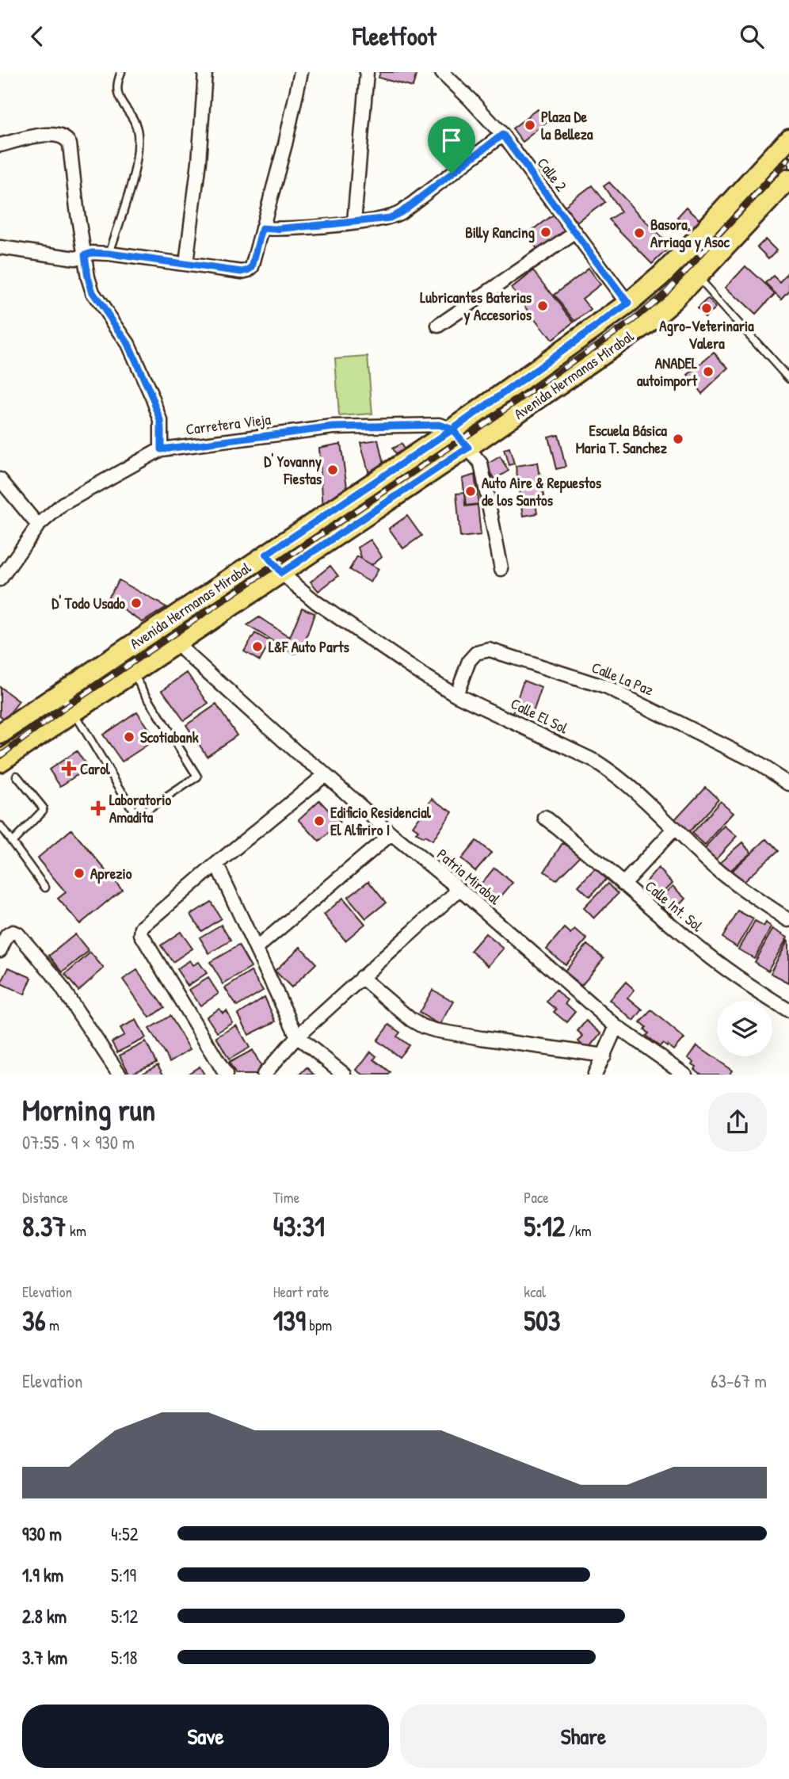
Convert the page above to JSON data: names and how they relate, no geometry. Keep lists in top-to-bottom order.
{
  "streets": {
    "main road": ["Avenida Hermanas Mirabal"],
    "street": [
      "Calle 2",
      "Carretera Vieja",
      "Calle La Paz",
      "Calle El Sol",
      "Patria Mirabal",
      "Calle Int. Sol"
    ]
  },
  "crossings": [
    ["Calle 2", "Avenida Hermanas Mirabal"],
    ["Avenida Hermanas Mirabal", "Carretera Vieja"],
    ["Avenida Hermanas Mirabal", "Calle El Sol"],
    ["Avenida Hermanas Mirabal", "Patria Mirabal"],
    ["Calle La Paz", "Calle El Sol"]
  ],
  "places": {
    "other": [
      "Plaza De la Belleza",
      "Billy Rancing",
      "Basora, Arriaga y Asoc",
      "Lubricantes Baterias y Accesorios",
      "Agro-Veterinaria Valera",
      "ANADEL autoimport",
      "Escuela Básica Maria T. Sanchez",
      "D' Yovanny Fiestas",
      "Auto Aire & Repuestos de los Santos",
      "D' Todo Usado",
      "L&F Auto Parts",
      "Scotiabank",
      "Edificio Residencial El Alfiriro I",
      "Aprezio"
    ],
    "health": ["Carol", "Laboratorio Amadita"]
  },
  "page": {
    "header": "Fleetfoot",
    "heading": ["Morning run", "07:55 · 9 × 930 m"],
    "stats": [
      ["Distance", "8.37 km"],
      ["Time", "43:31"],
      ["Pace", "5:12 /km"],
      ["Elevation", "36 m"],
      ["Heart rate", "139 bpm"],
      ["kcal", "503"]
    ],
    "chart": ["Elevation", "63–67 m"],
    "list": [
      {
        "name": "930 m",
        "note": "4:52"
      },
      {
        "name": "1.9 km",
        "note": "5:19"
      },
      {
        "name": "2.8 km",
        "note": "5:12"
      },
      {
        "name": "3.7 km",
        "note": "5:18"
      }
    ],
    "buttons": ["Save", "Share"]
  }
}
